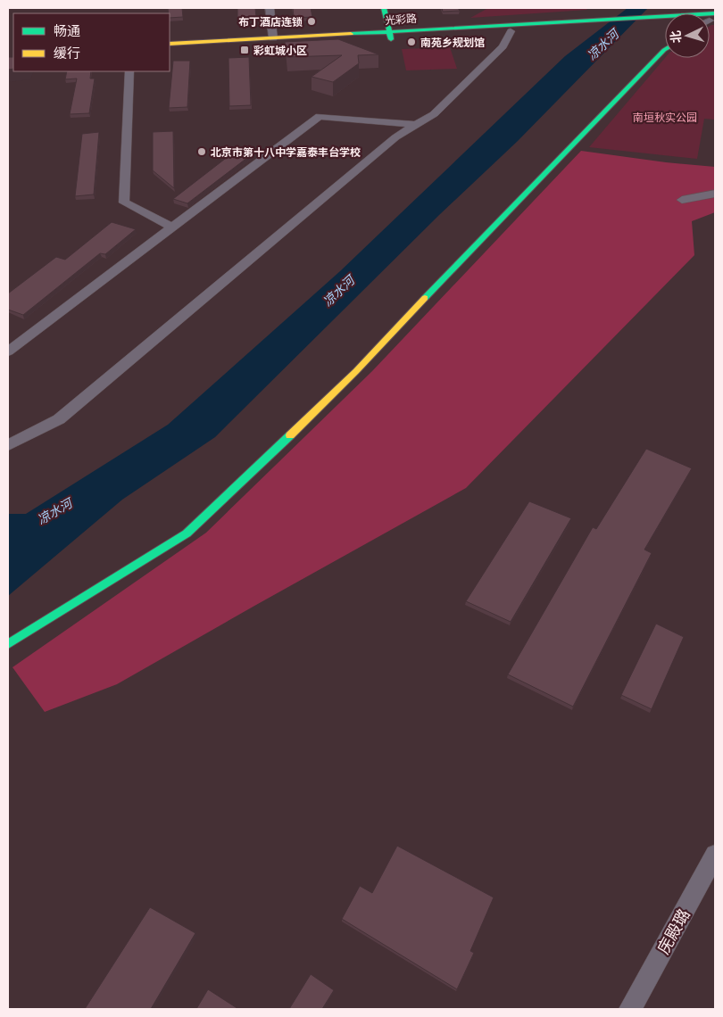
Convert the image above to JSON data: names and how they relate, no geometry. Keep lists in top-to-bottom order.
{
  "streets": {
    "main road": ["光彩路"],
    "street": ["庑殿璐"]
  },
  "water": ["凉水河"],
  "parks": ["南垣秋实公园"],
  "places": {
    "other": ["布丁酒店连锁", "南苑乡规划馆", "北京市第十八中学嘉泰丰台学校"],
    "transit": ["彩虹城小区"]
  },
  "legend": ["畅通", "缓行"],
  "north": "left"
}
